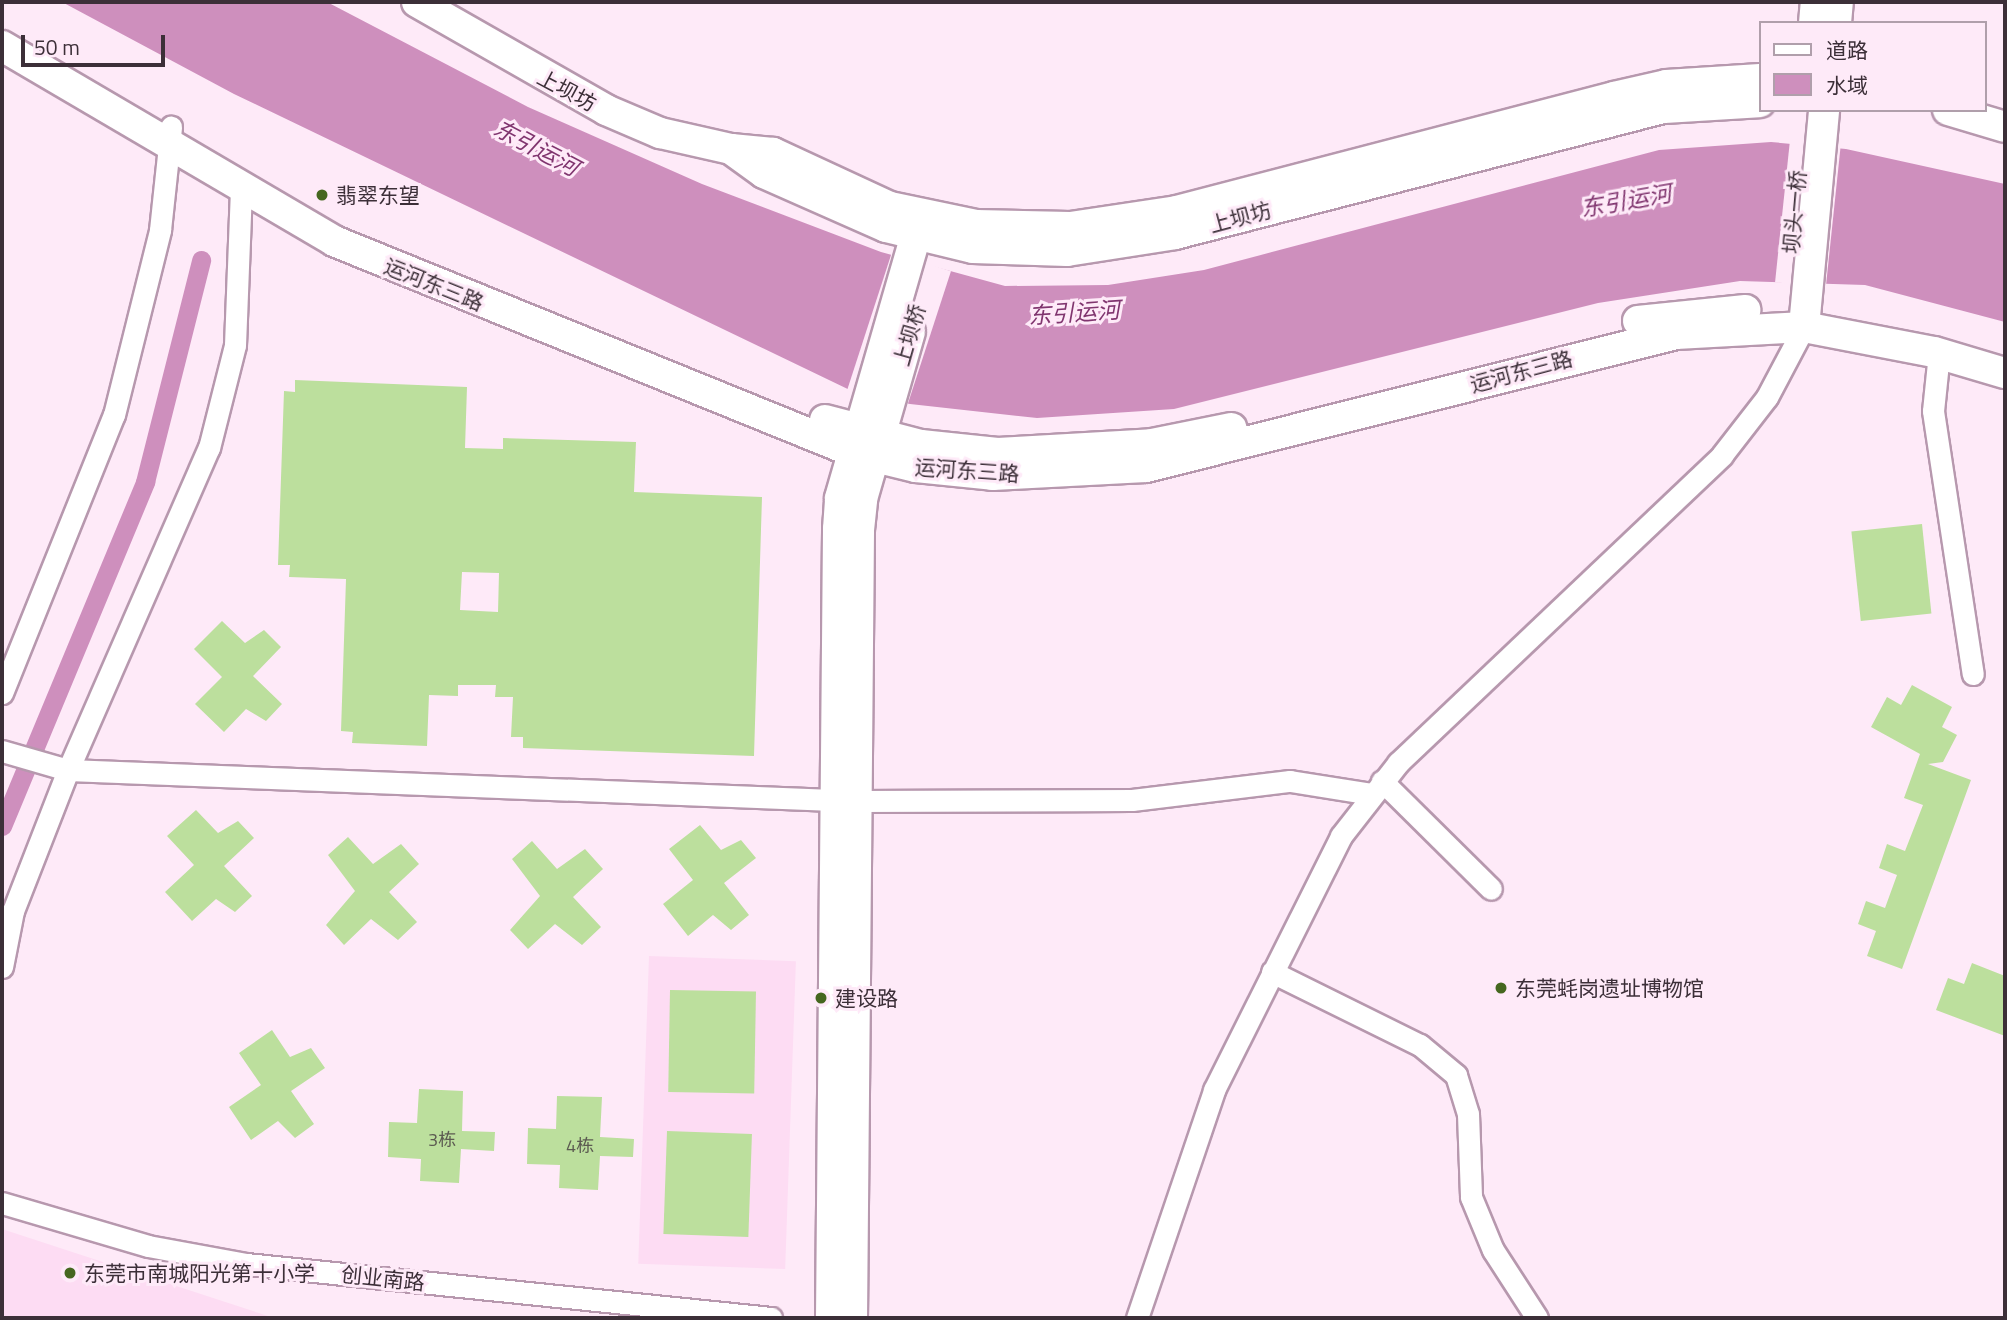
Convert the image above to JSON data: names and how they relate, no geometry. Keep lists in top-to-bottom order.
{
  "streets": {
    "street": [
      "上坝坊",
      "坝头一桥",
      "运河东三路",
      "上坝桥",
      "创业南路"
    ]
  },
  "crossings": [
    ["上坝坊", "上坝桥"],
    ["坝头一桥", "运河东三路"],
    ["运河东三路", "上坝桥"]
  ],
  "water": ["东引运河"],
  "places": [
    "翡翠东望",
    "东莞蚝岗遗址博物馆",
    "建设路",
    "东莞市南城阳光第十小学"
  ],
  "house_numbers": ["3栋", "4栋"],
  "legend": ["道路", "水域"],
  "scale_bar": "50 m"
}
